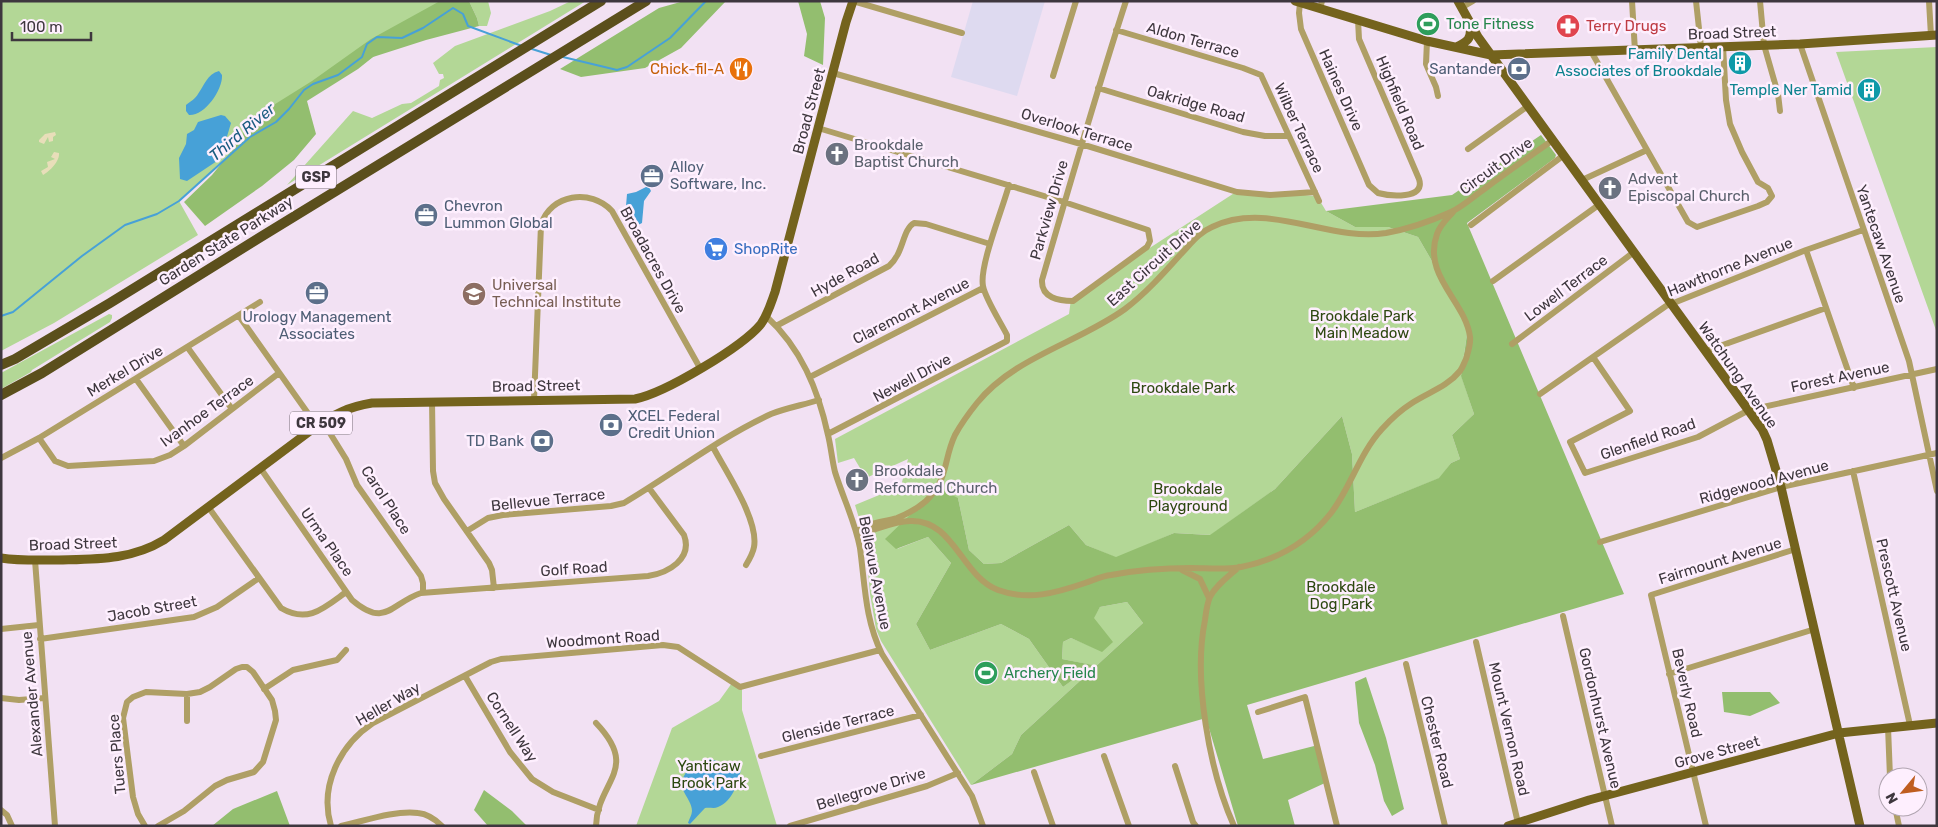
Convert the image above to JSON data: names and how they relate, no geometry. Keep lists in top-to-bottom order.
{
  "streets": {
    "highway": ["GSP", "Garden State Parkway"],
    "main road": [
      "Broad Street",
      "Watchung Avenue",
      "CR 509",
      "Grove Street"
    ],
    "street": [
      "Aldon Terrace",
      "Haines Drive",
      "Highfield Road",
      "Oakridge Road",
      "Wilber Terrace",
      "Overlook Terrace",
      "Circuit Drive",
      "Parkview Drive",
      "Yantecaw Avenue",
      "Broadacres Drive",
      "East Circuit Drive",
      "Hawthorne Avenue",
      "Hyde Road",
      "Lowell Terrace",
      "Claremont Avenue",
      "Merkel Drive",
      "Forest Avenue",
      "Newell Drive",
      "Ivanhoe Terrace",
      "Glenfield Road",
      "Ridgewood Avenue",
      "Carol Place",
      "Bellevue Terrace",
      "Urma Place",
      "Fairmount Avenue",
      "Golf Road",
      "Bellevue Avenue",
      "Prescott Avenue",
      "Jacob Street",
      "Woodmont Road",
      "Beverly Road",
      "Alexander Avenue",
      "Heller Way",
      "Gordonhurst Avenue",
      "Glenside Terrace",
      "Cornell Way",
      "Mount Vernon Road",
      "Chester Road",
      "Tuers Place",
      "Bellegrove Drive"
    ]
  },
  "crossings": [
    ["Broad Street", "Haines Drive"],
    ["Broad Street", "Highfield Road"],
    ["Broad Street", "Overlook Terrace"],
    ["Broad Street", "Yantecaw Avenue"],
    ["Broad Street", "Broadacres Drive"],
    ["Broad Street", "Watchung Avenue"],
    ["Broad Street", "Carol Place"],
    ["Broad Street", "Urma Place"],
    ["Broad Street", "Bellevue Avenue"],
    ["Broad Street", "Alexander Avenue"],
    ["Aldon Terrace", "Wilber Terrace"],
    ["Aldon Terrace", "Parkview Drive"],
    ["Haines Drive", "Highfield Road"],
    ["Oakridge Road", "Wilber Terrace"],
    ["Oakridge Road", "Parkview Drive"],
    ["Wilber Terrace", "Overlook Terrace"],
    ["Overlook Terrace", "Parkview Drive"],
    ["Circuit Drive", "East Circuit Drive"],
    ["Circuit Drive", "Watchung Avenue"],
    ["Yantecaw Avenue", "Hawthorne Avenue"],
    ["Yantecaw Avenue", "Forest Avenue"],
    ["Yantecaw Avenue", "Ridgewood Avenue"],
    ["East Circuit Drive", "Bellevue Avenue"],
    ["Hawthorne Avenue", "Watchung Avenue"],
    ["Hawthorne Avenue", "Glenfield Road"],
    ["Hyde Road", "Claremont Avenue"],
    ["Hyde Road", "Bellevue Avenue"],
    ["Lowell Terrace", "Watchung Avenue"],
    ["Claremont Avenue", "Newell Drive"],
    ["Claremont Avenue", "Bellevue Avenue"],
    ["Merkel Drive", "Ivanhoe Terrace"],
    ["Merkel Drive", "Carol Place"],
    ["Watchung Avenue", "Forest Avenue"],
    ["Watchung Avenue", "Glenfield Road"],
    ["Watchung Avenue", "Ridgewood Avenue"],
    ["Watchung Avenue", "Fairmount Avenue"],
    ["Watchung Avenue", "Grove Street"],
    ["Forest Avenue", "Glenfield Road"],
    ["Newell Drive", "Bellevue Avenue"],
    ["Ivanhoe Terrace", "Carol Place"],
    ["Ridgewood Avenue", "Prescott Avenue"],
    ["Carol Place", "Golf Road"],
    ["Bellevue Terrace", "Golf Road"],
    ["Bellevue Terrace", "Bellevue Avenue"],
    ["Urma Place", "Golf Road"],
    ["Fairmount Avenue", "Beverly Road"],
    ["Bellevue Avenue", "Woodmont Road"],
    ["Bellevue Avenue", "Glenside Terrace"],
    ["Bellevue Avenue", "Bellegrove Drive"],
    ["Prescott Avenue", "Grove Street"],
    ["Jacob Street", "Alexander Avenue"],
    ["Woodmont Road", "Heller Way"],
    ["Woodmont Road", "Cornell Way"],
    ["Beverly Road", "Grove Street"],
    ["Heller Way", "Cornell Way"],
    ["Gordonhurst Avenue", "Grove Street"],
    ["Mount Vernon Road", "Grove Street"]
  ],
  "water": ["Third River"],
  "parks": [
    "Brookdale Park Main Meadow",
    "Brookdale Park",
    "Brookdale Playground",
    "Brookdale Dog Park",
    "Yanticaw Brook Park"
  ],
  "places": {
    "sports": ["Tone Fitness", "Archery Field"],
    "pharmacy": ["Terry Drugs"],
    "building": ["Family Dental Associates of Brookdale", "Temple Ner Tamid"],
    "restaurant": ["Chick-fil-A"],
    "bank": ["Santander", "XCEL Federal Credit Union", "TD Bank"],
    "church": ["Brookdale Baptist Church", "Advent Episcopal Church", "Brookdale Reformed Church"],
    "office": ["Alloy Software, Inc.", "Chevron Lummon Global", "Urology Management Associates"],
    "supermarket": ["ShopRite"],
    "school or university": ["Universal Technical Institute"]
  },
  "scale_bar": "100 m",
  "north": "bottom left"
}
